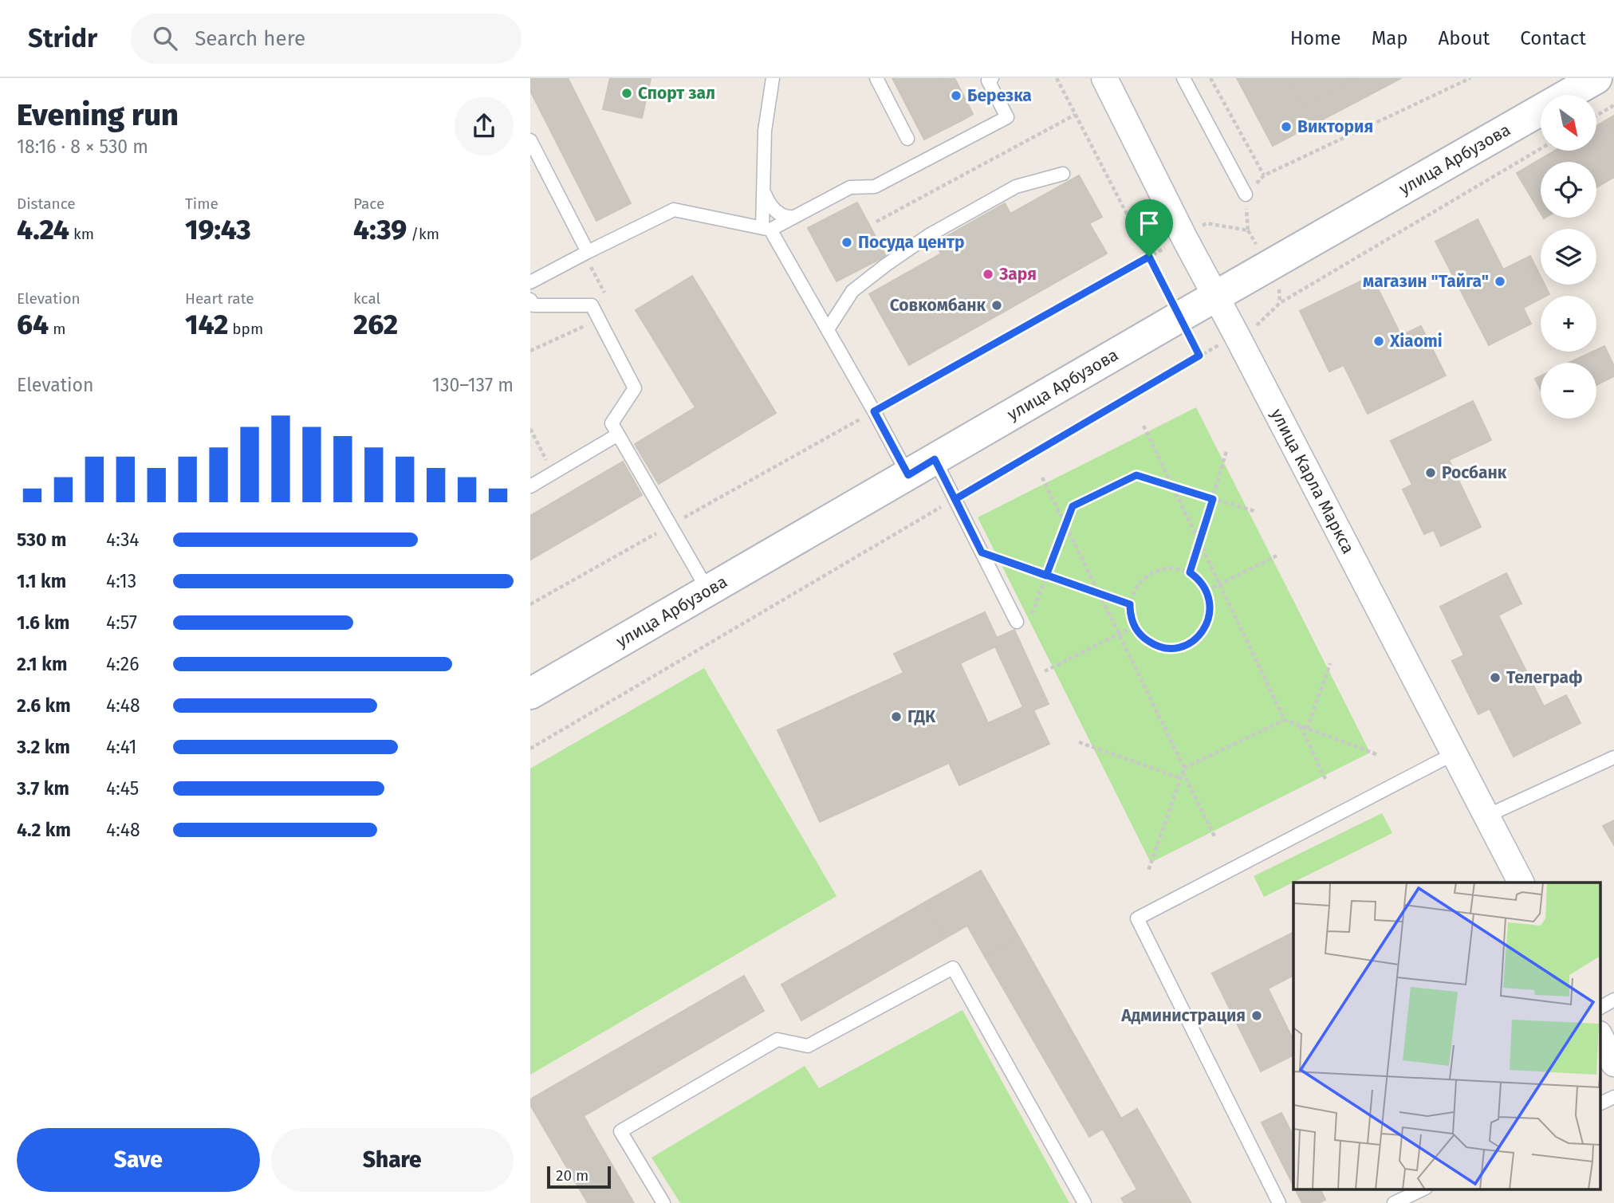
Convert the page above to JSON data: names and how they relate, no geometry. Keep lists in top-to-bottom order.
{
  "streets": {
    "street": ["улица Арбузова", "улица Карла Маркса"]
  },
  "crossings": [
    ["улица Арбузова", "улица Карла Маркса"]
  ],
  "places": [
    "Спорт зал",
    "Березка",
    "Виктория",
    "Посуда центр",
    "Заря",
    "магазин \"Тайга\"",
    "Совкомбанк",
    "Xiaomi",
    "Росбанк",
    "Телеграф",
    "ГДК",
    "Администрация"
  ],
  "scale_bar": "20 m",
  "north": "bottom right",
  "page": {
    "header": "Stridr",
    "search": "Search here",
    "nav": [
      "Home",
      "Map",
      "About",
      "Contact"
    ],
    "heading": ["Evening run", "18:16 · 8 × 530 m"],
    "map_buttons": ["+", "−"],
    "stats": [
      ["Distance", "4.24 km"],
      ["Time", "19:43"],
      ["Pace", "4:39 /km"],
      ["Elevation", "64 m"],
      ["Heart rate", "142 bpm"],
      ["kcal", "262"]
    ],
    "chart": ["Elevation", "130–137 m"],
    "list": [
      {
        "name": "530 m",
        "note": "4:34"
      },
      {
        "name": "1.1 km",
        "note": "4:13"
      },
      {
        "name": "1.6 km",
        "note": "4:57"
      },
      {
        "name": "2.1 km",
        "note": "4:26"
      },
      {
        "name": "2.6 km",
        "note": "4:48"
      },
      {
        "name": "3.2 km",
        "note": "4:41"
      },
      {
        "name": "3.7 km",
        "note": "4:45"
      },
      {
        "name": "4.2 km",
        "note": "4:48"
      }
    ],
    "buttons": ["Save", "Share"],
    "scale": "20 m"
  }
}
